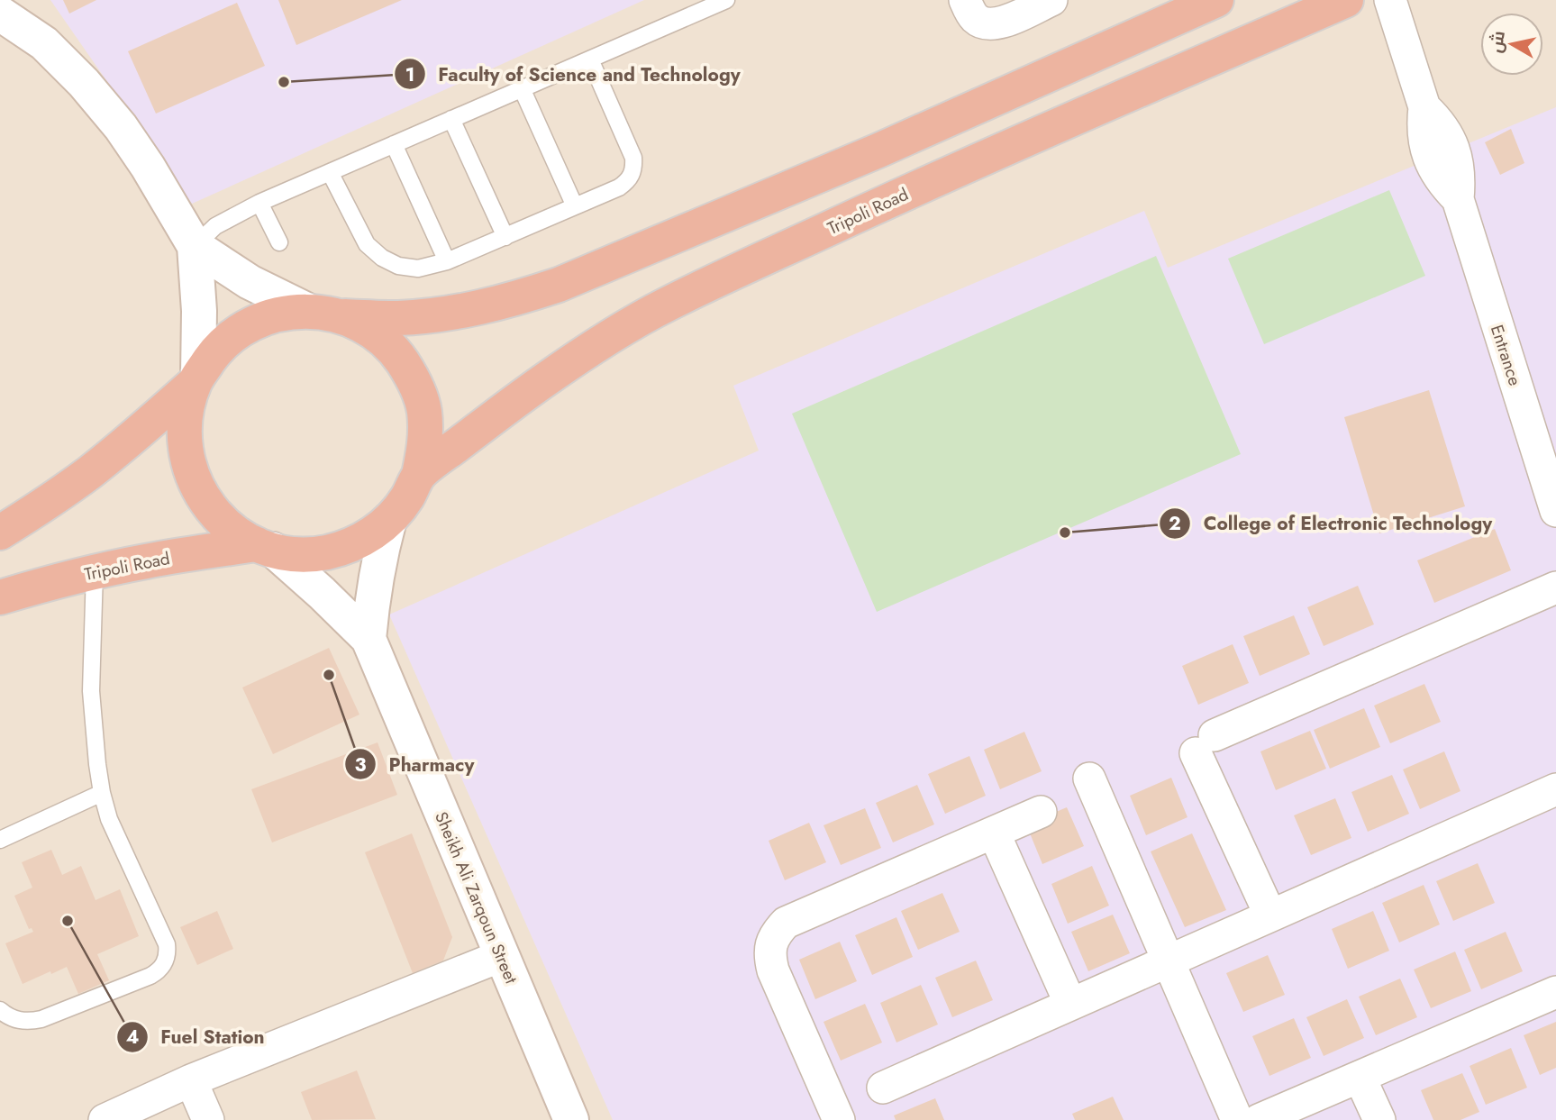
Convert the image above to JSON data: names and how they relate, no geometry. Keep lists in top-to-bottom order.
{
  "streets": {
    "highway": ["Tripoli Road"],
    "main road": ["Sheikh Ali Zarqoun Street"],
    "street": ["Entrance"]
  },
  "crossings": [
    ["Tripoli Road", "Sheikh Ali Zarqoun Street"]
  ],
  "places": [
    "Faculty of Science and Technology",
    "College of Electronic Technology",
    "Pharmacy",
    "Fuel Station"
  ],
  "north": "left"
}
